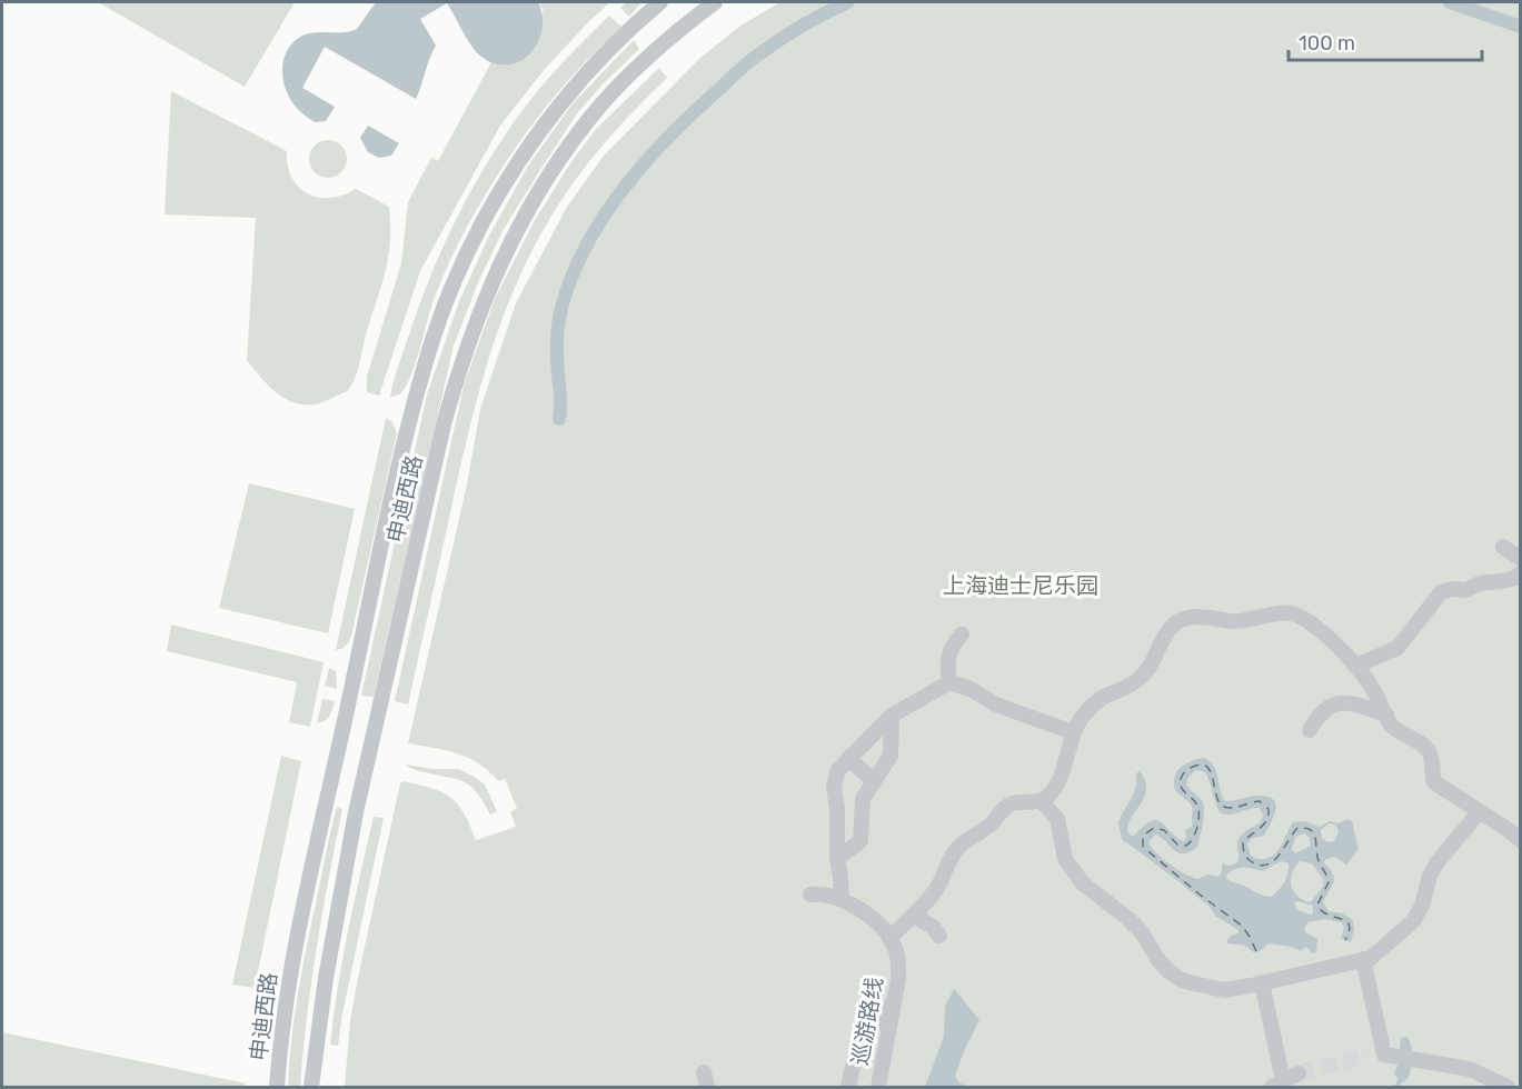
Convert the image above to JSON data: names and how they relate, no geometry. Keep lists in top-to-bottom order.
{
  "streets": {
    "street": ["申迪西路", "巡游路线"]
  },
  "parks": ["上海迪士尼乐园"],
  "scale_bar": "100 m"
}
